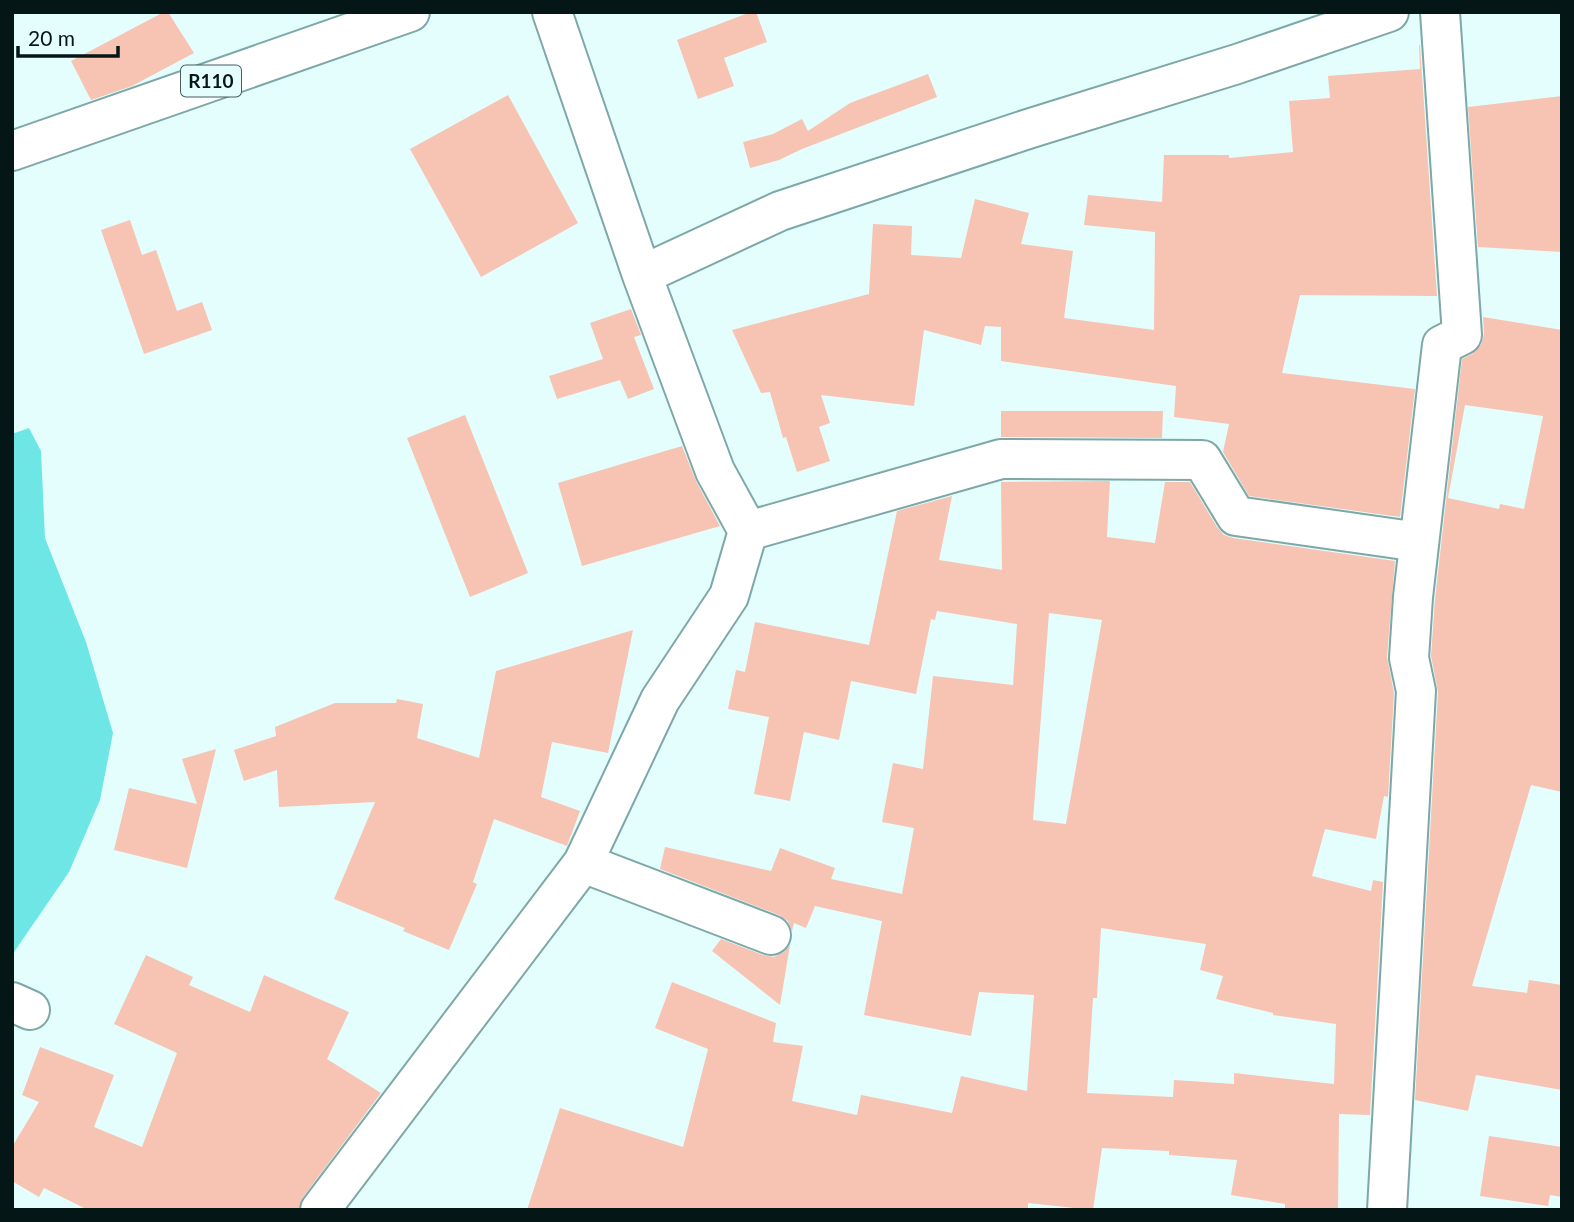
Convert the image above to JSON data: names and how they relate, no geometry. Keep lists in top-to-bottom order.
{
  "streets": {
    "street": ["R110"]
  },
  "scale_bar": "20 m"
}
